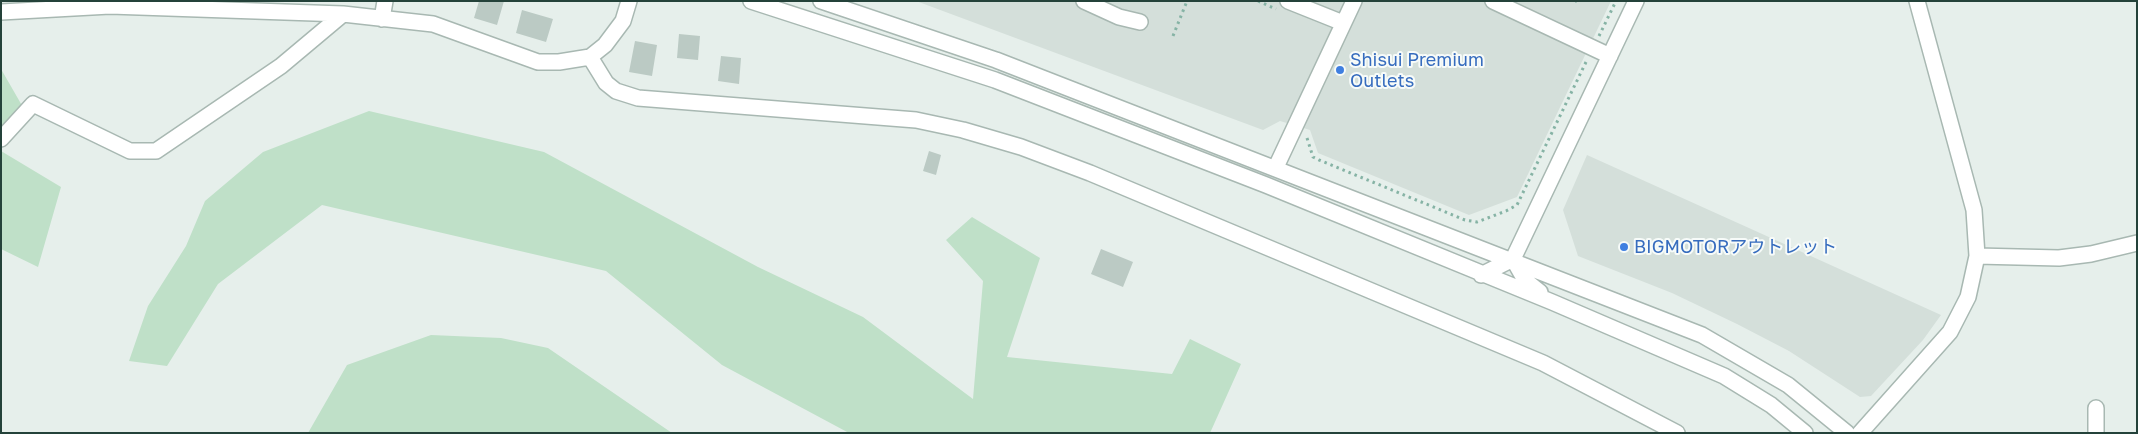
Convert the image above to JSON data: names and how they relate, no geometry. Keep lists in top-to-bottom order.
{
  "places": ["Shisui Premium Outlets", "BIGMOTORアウトレット"]
}
